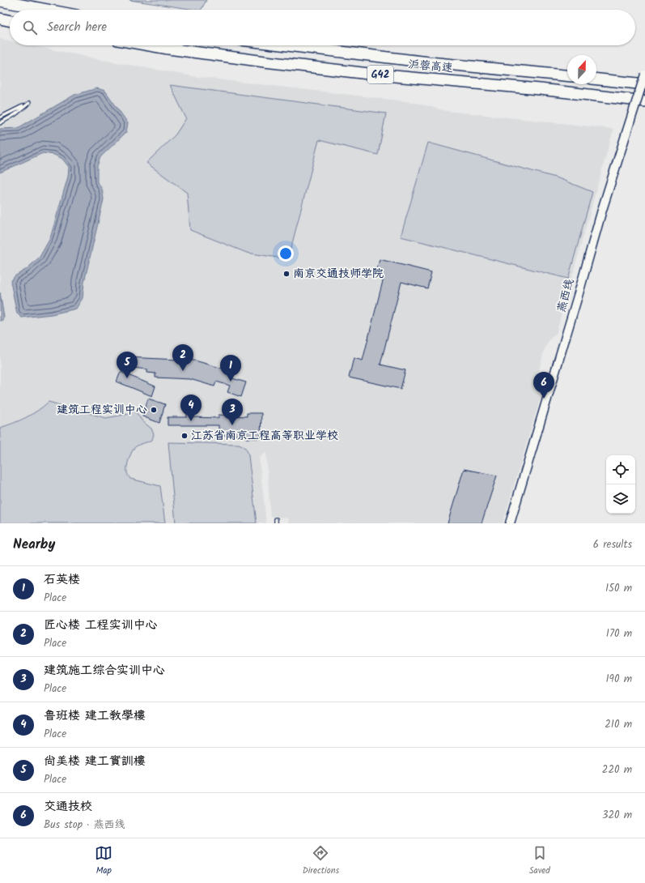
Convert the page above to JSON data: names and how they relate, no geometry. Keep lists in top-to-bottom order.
{
  "streets": {
    "highway": ["沪蓉高速", "G42"],
    "main road": ["燕西线"]
  },
  "places": ["南京交通技师学院", "建筑工程实训中心", "江苏省南京工程高等职业学校"],
  "north": "top",
  "page": {
    "search": "Search here",
    "pins": [
      "2",
      "5",
      "1",
      "6",
      "4",
      "3"
    ],
    "heading": ["Nearby", "6 results"],
    "list": [
      {
        "mark": "1",
        "name": "石英楼",
        "note": "Place",
        "value": "150 m"
      },
      {
        "mark": "2",
        "name": "匠心楼 工程实训中心",
        "note": "Place",
        "value": "170 m"
      },
      {
        "mark": "3",
        "name": "建筑施工综合实训中心",
        "note": "Place",
        "value": "190 m"
      },
      {
        "mark": "4",
        "name": "鲁班楼 建工教學樓",
        "note": "Place",
        "value": "210 m"
      },
      {
        "mark": "5",
        "name": "尚美楼 建工實訓樓",
        "note": "Place",
        "value": "220 m"
      },
      {
        "mark": "6",
        "name": "交通技校",
        "note": "Bus stop · 燕西线",
        "value": "320 m"
      }
    ],
    "nav": ["Map", "Directions", "Saved"]
  }
}
